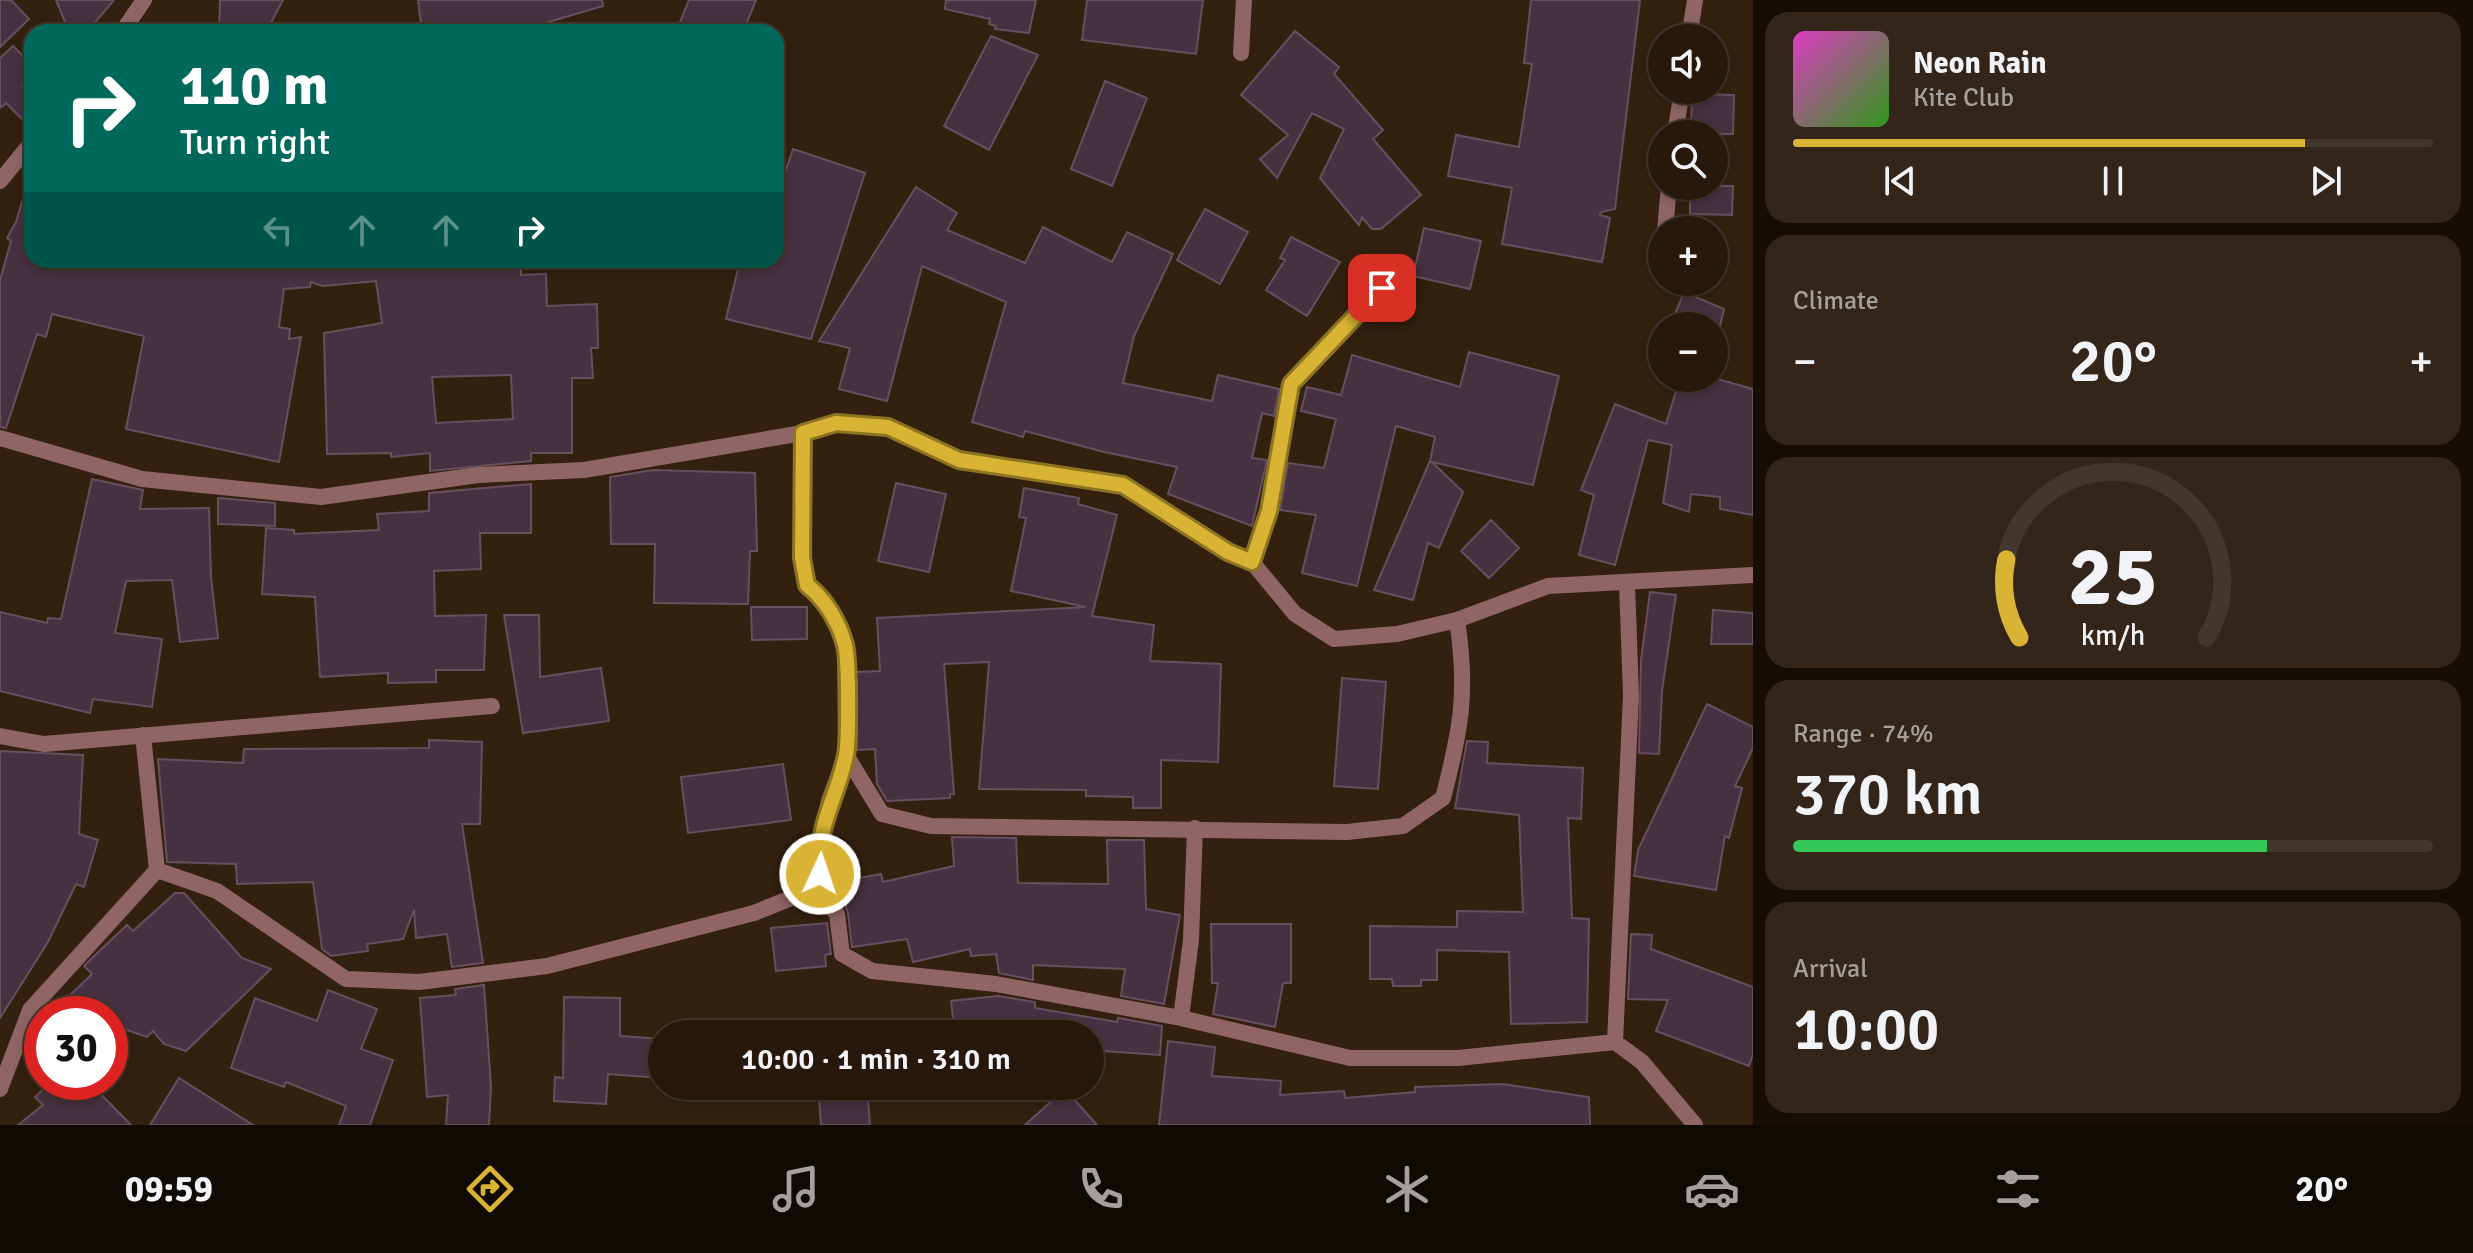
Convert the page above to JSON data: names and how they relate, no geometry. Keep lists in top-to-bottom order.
{
  "page": {
    "map_buttons": ["+", "−"],
    "turn": ["110 m", "Turn right"],
    "song": ["Neon Rain", "Kite Club"],
    "tile": [
      "Climate",
      ["Range · 74%", "370 km"],
      ["Arrival", "10:00"]
    ],
    "heat": ["−", "20°", "+"],
    "limit": "30",
    "trip": "10:00 · 1 min · 310 m",
    "tabs": ["09:59", "20°"],
    "gauge": ["25", "km/h"]
  }
}
